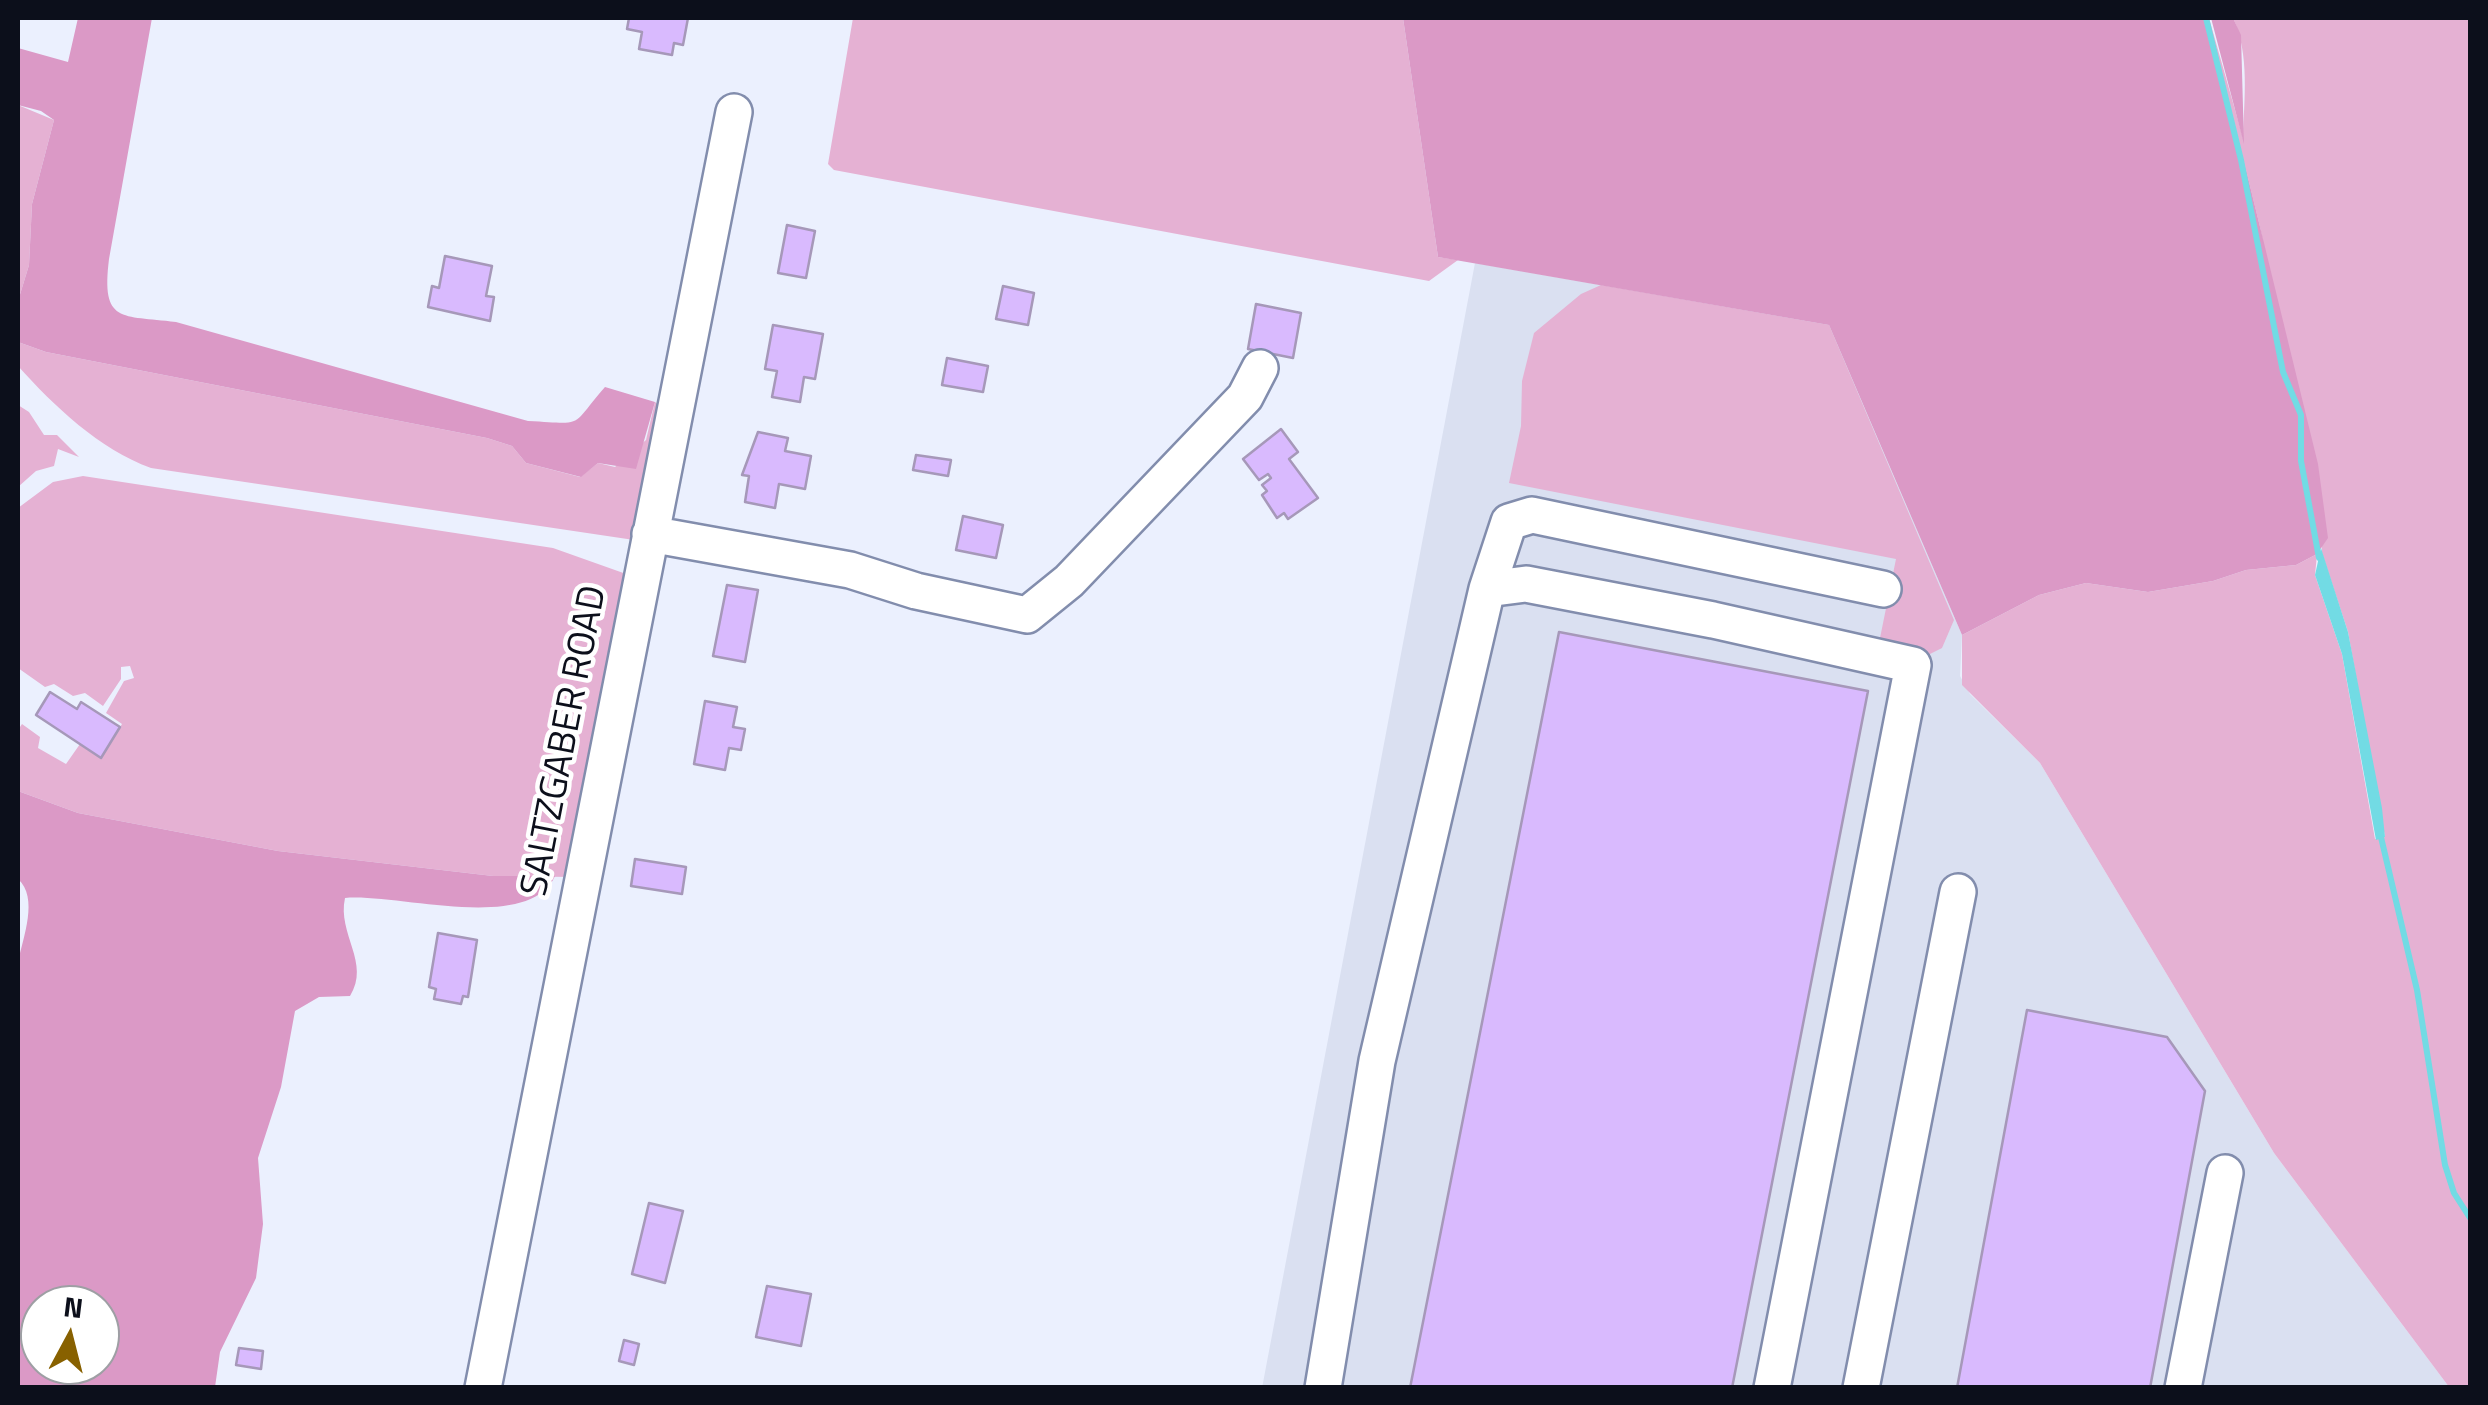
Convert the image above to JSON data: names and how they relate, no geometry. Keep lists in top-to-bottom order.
{
  "streets": {
    "street": ["SALTZGABER ROAD"]
  },
  "north": "top"
}
